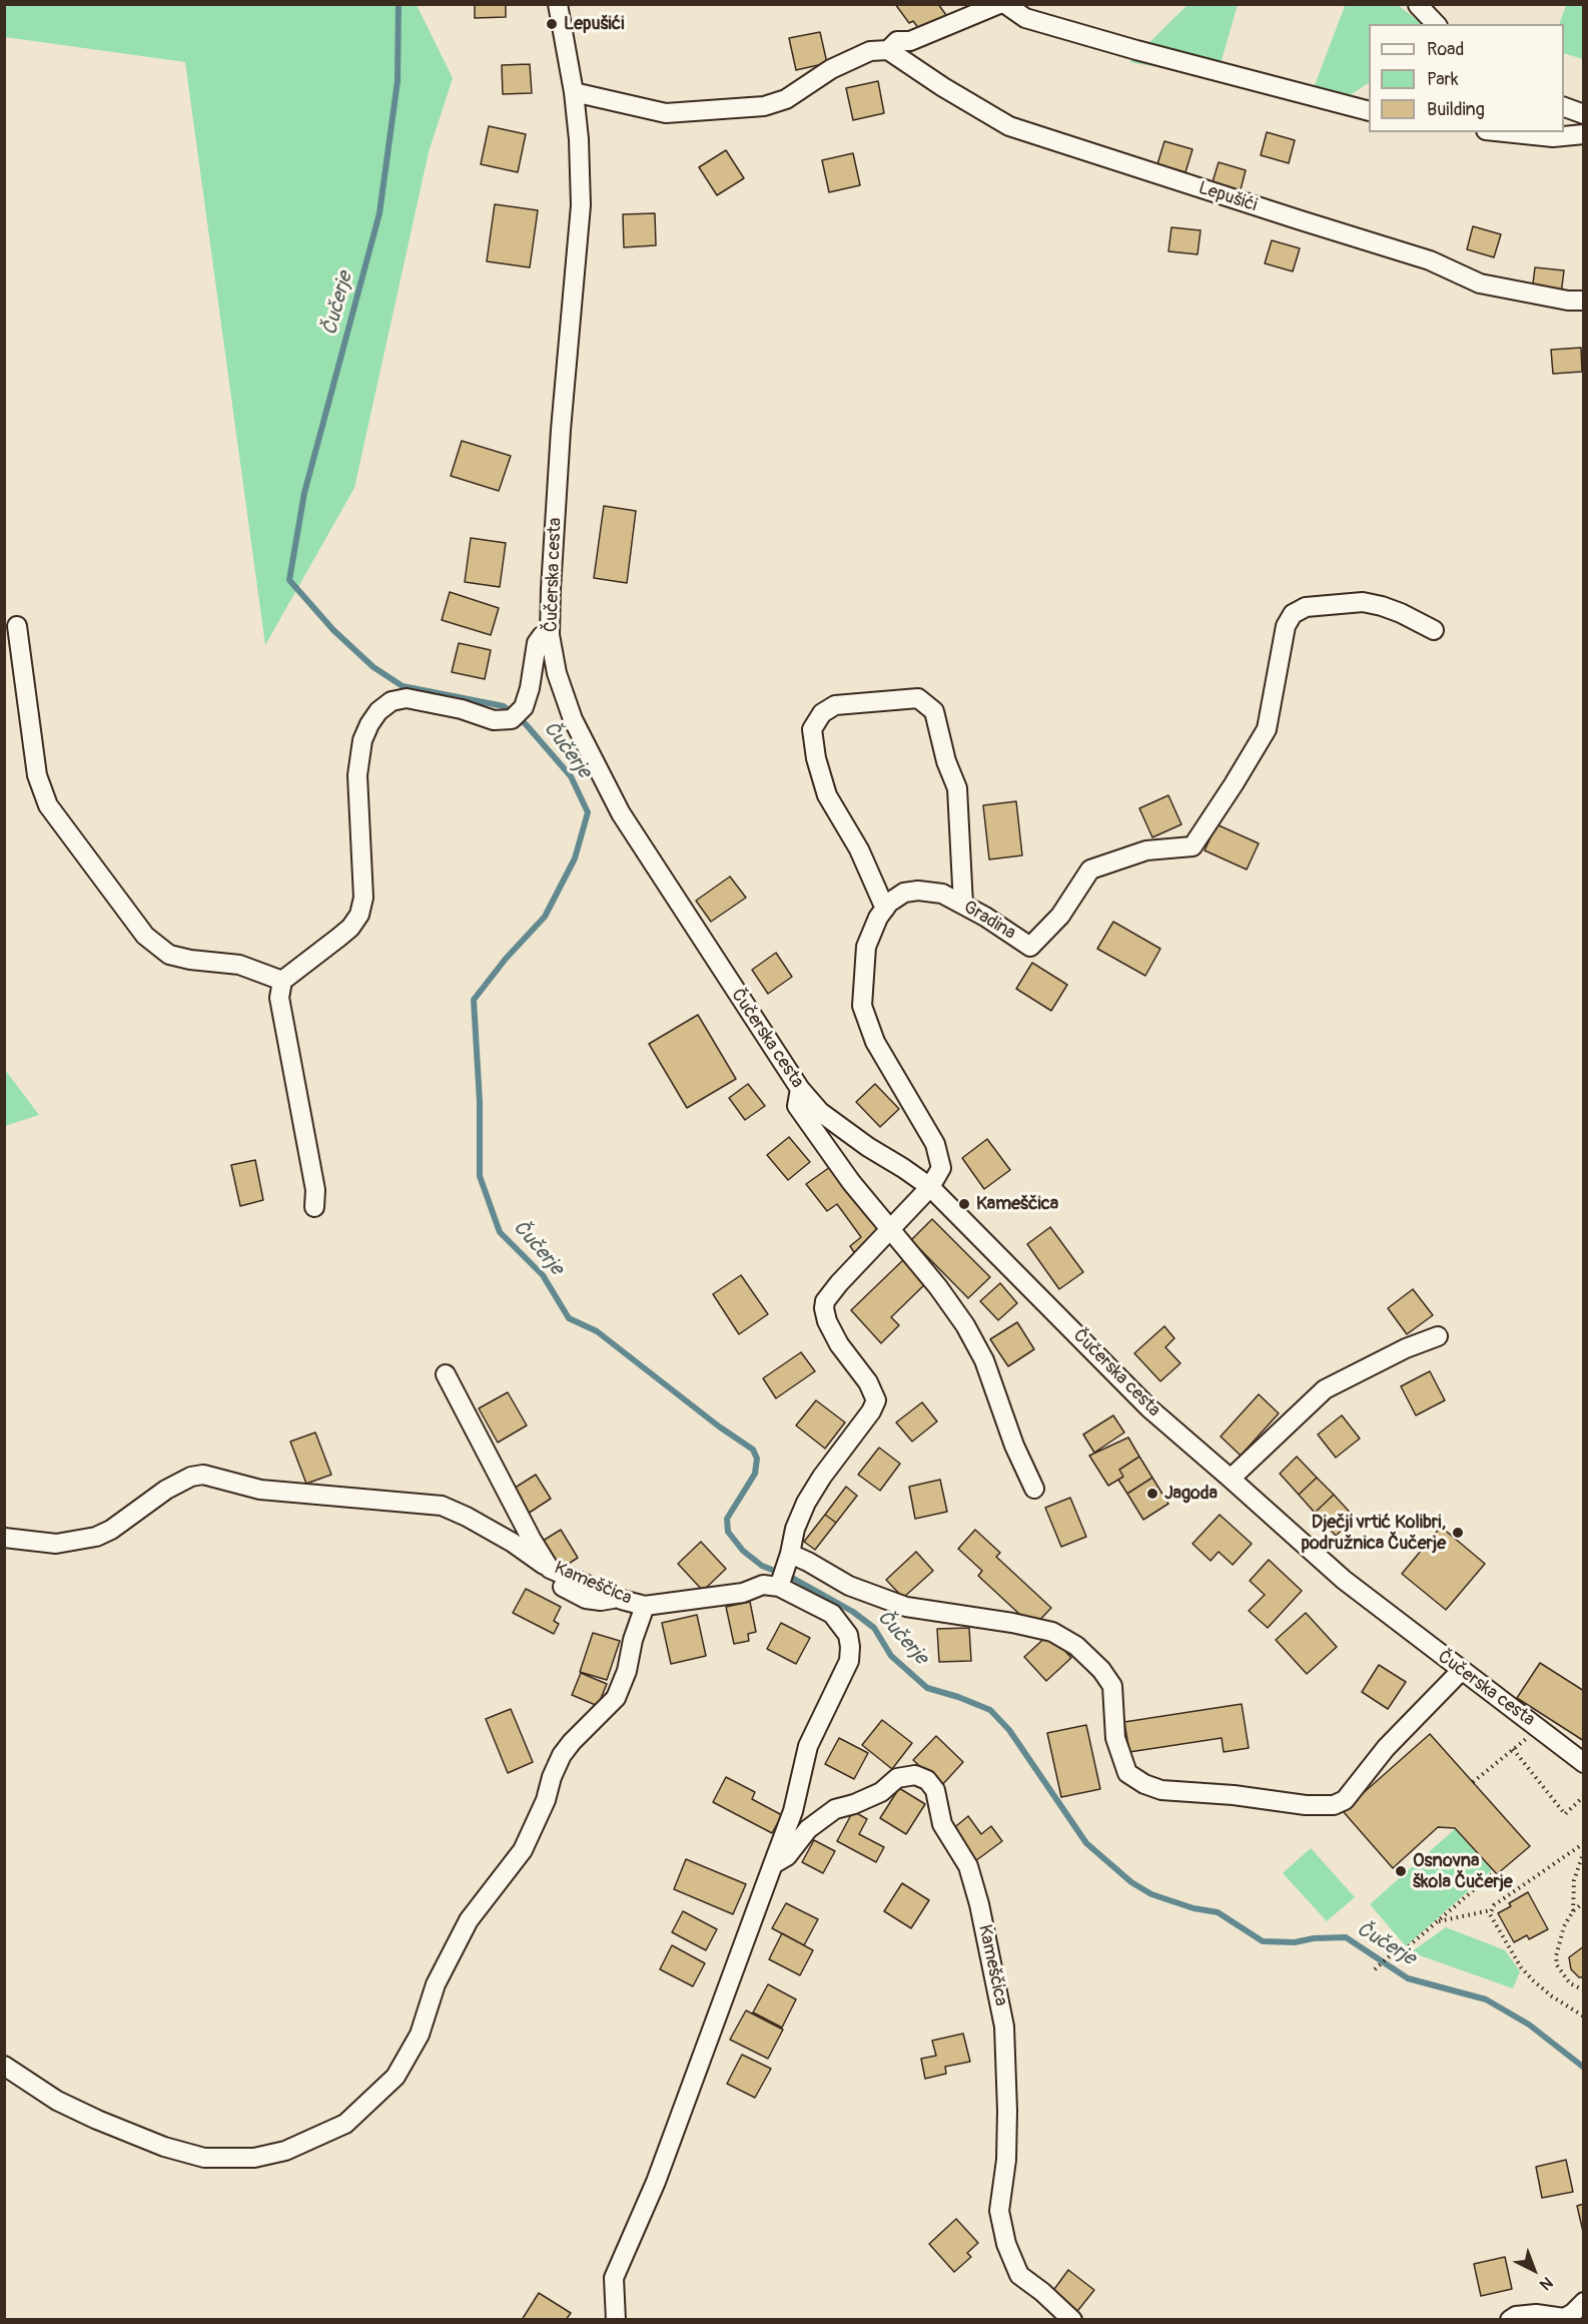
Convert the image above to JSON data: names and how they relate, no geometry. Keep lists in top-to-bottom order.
{
  "streets": {
    "street": [
      "Lepušići",
      "Čučerska cesta",
      "Gradina",
      "Kameščica"
    ]
  },
  "crossings": [
    ["Čučerska cesta", "Gradina"]
  ],
  "water": ["Čučerje"],
  "places": [
    "Lepušići",
    "Kameščica",
    "Jagoda",
    "Dječji vrtić Kolibri, podružnica Čučerje",
    "Osnovna škola Čučerje"
  ],
  "legend": ["Road", "Park", "Building"],
  "north": "bottom right"
}
